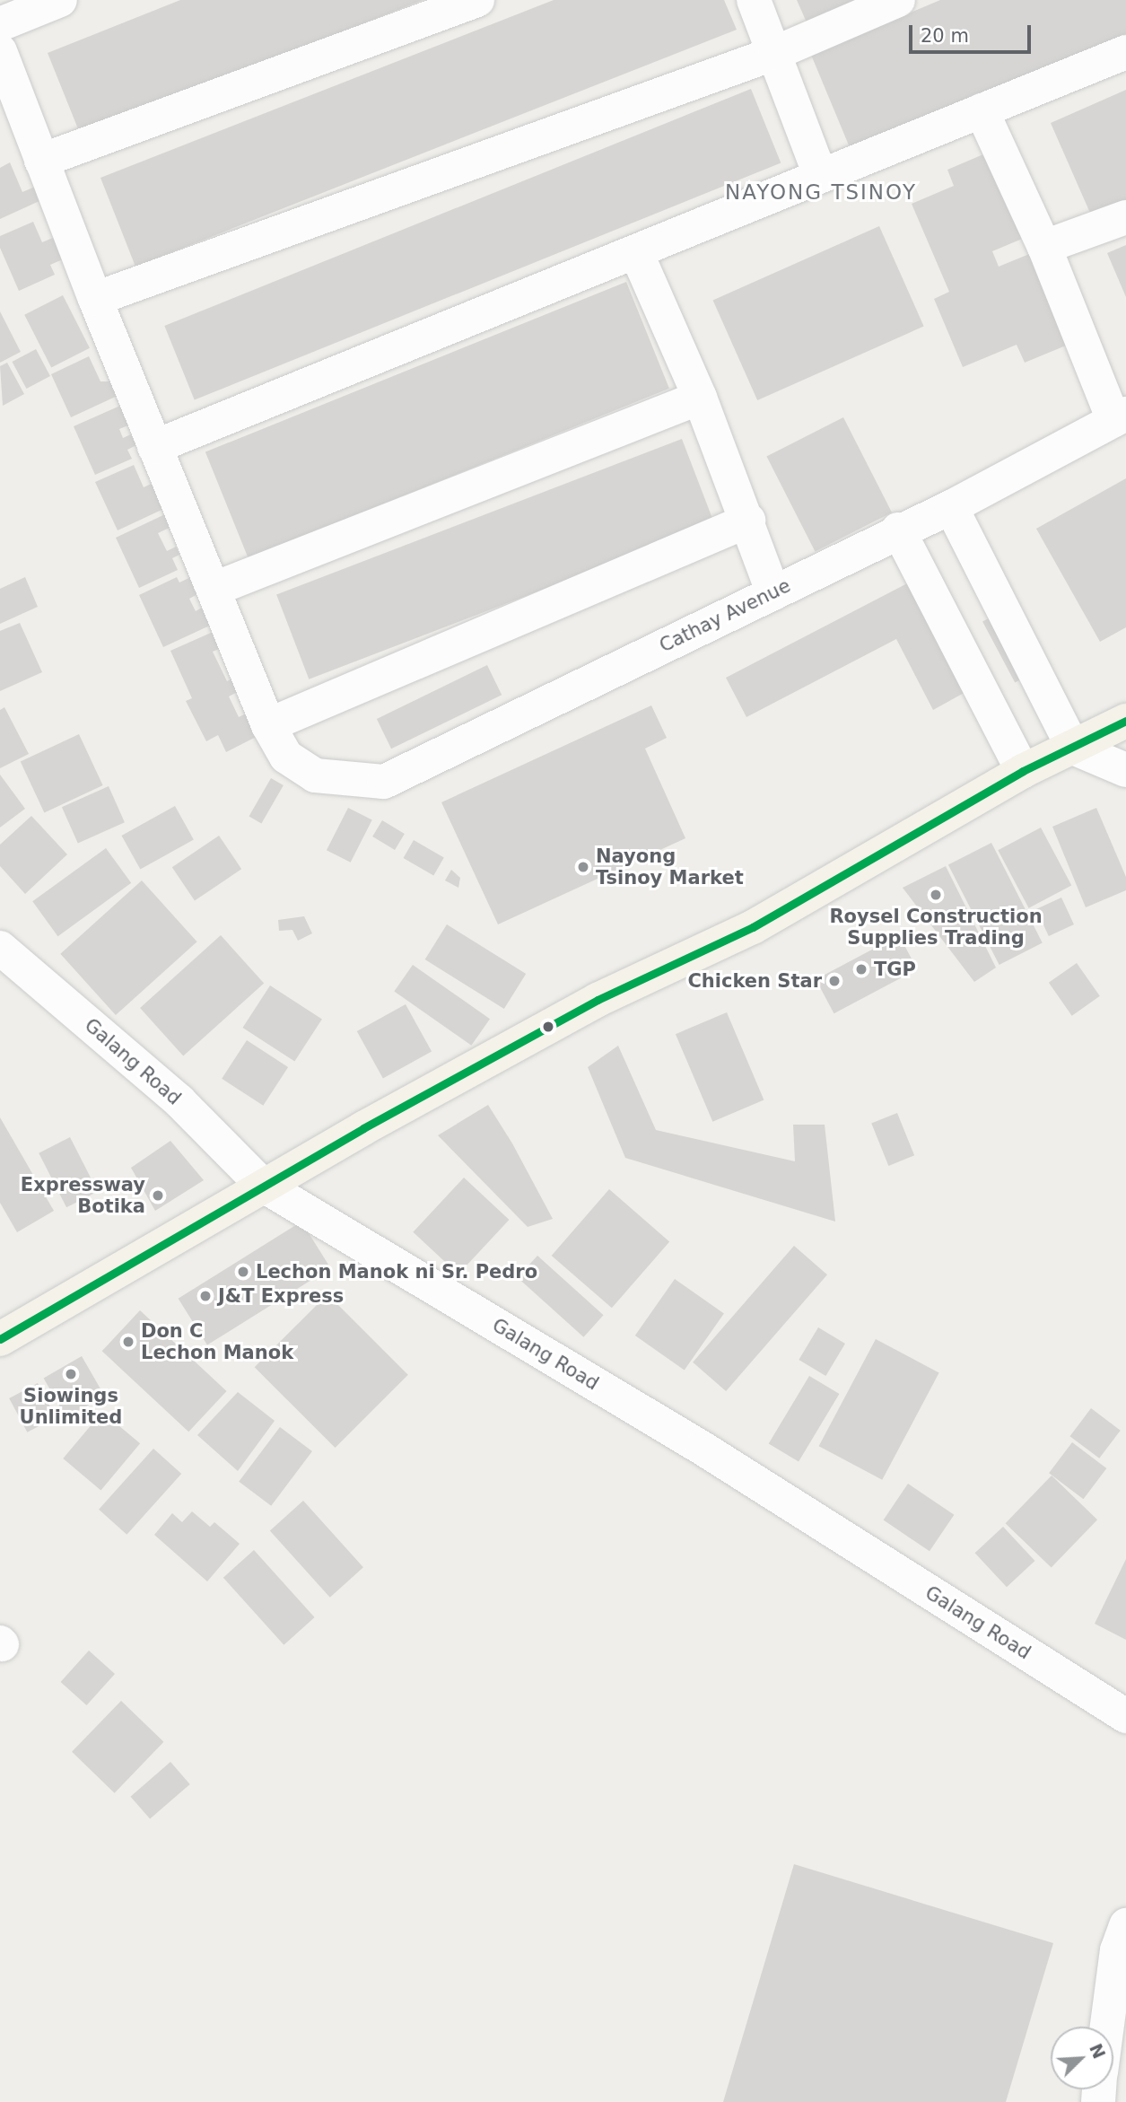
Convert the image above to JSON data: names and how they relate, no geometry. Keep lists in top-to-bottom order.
{
  "streets": {
    "street": ["Cathay Avenue", "Galang Road"]
  },
  "districts": ["NAYONG TSINOY"],
  "places": [
    "Nayong Tsinoy Market",
    "Roysel Construction Supplies Trading",
    "TGP",
    "Chicken Star",
    "Expressway Botika",
    "Lechon Manok ni Sr. Pedro",
    "J&T Express",
    "Don C Lechon Manok",
    "Siowings Unlimited"
  ],
  "scale_bar": "20 m",
  "north": "top right"
}
